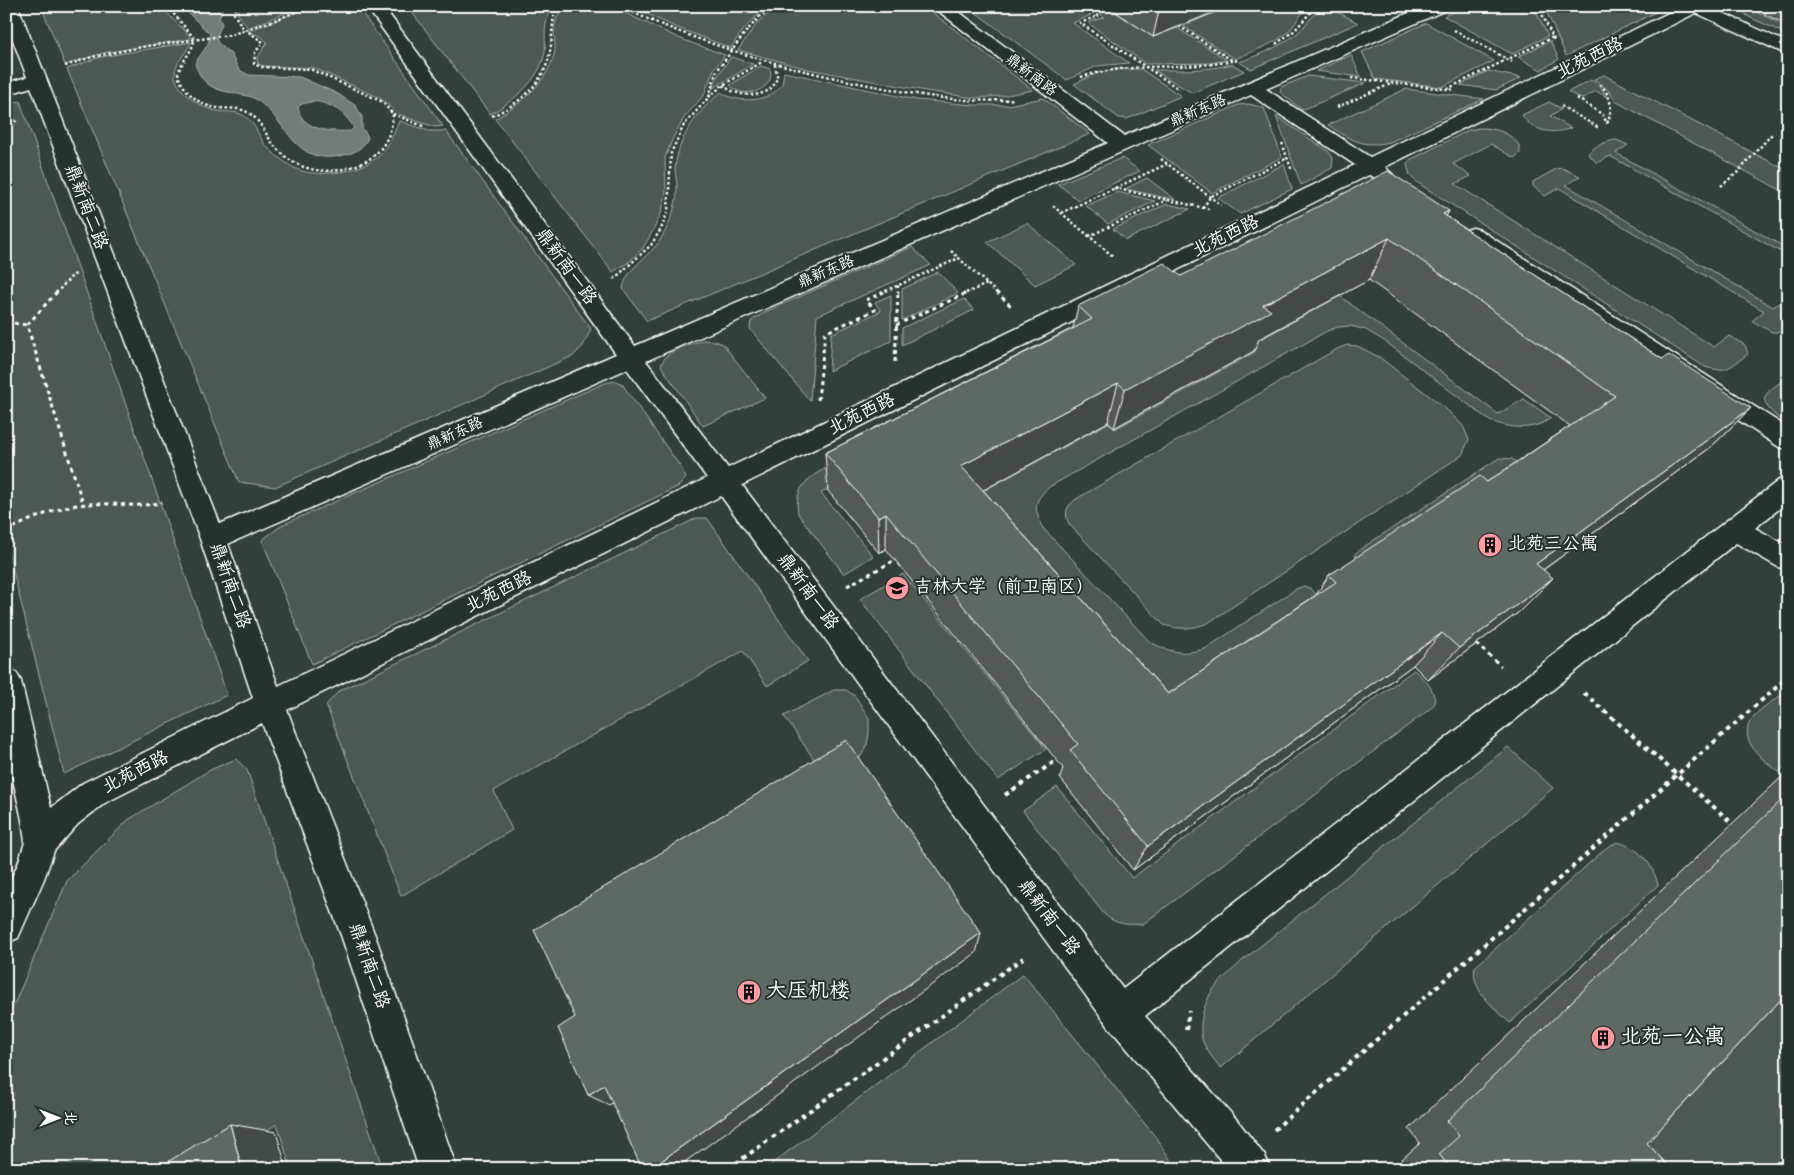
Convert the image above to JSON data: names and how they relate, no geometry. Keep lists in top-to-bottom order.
{
  "streets": {
    "lane": [
      "北苑西路",
      "鼎新南路",
      "鼎新东路",
      "鼎新南二路",
      "鼎新南一路"
    ]
  },
  "crossings": [
    ["北苑西路", "鼎新南二路"],
    ["北苑西路", "鼎新南一路"],
    ["鼎新南路", "鼎新东路"],
    ["鼎新东路", "鼎新南二路"],
    ["鼎新东路", "鼎新南一路"]
  ],
  "places": {
    "building": ["北苑三公寓", "大压机楼", "北苑一公寓"],
    "school or university": ["吉林大学（前卫南区）"]
  },
  "north": "right"
}
